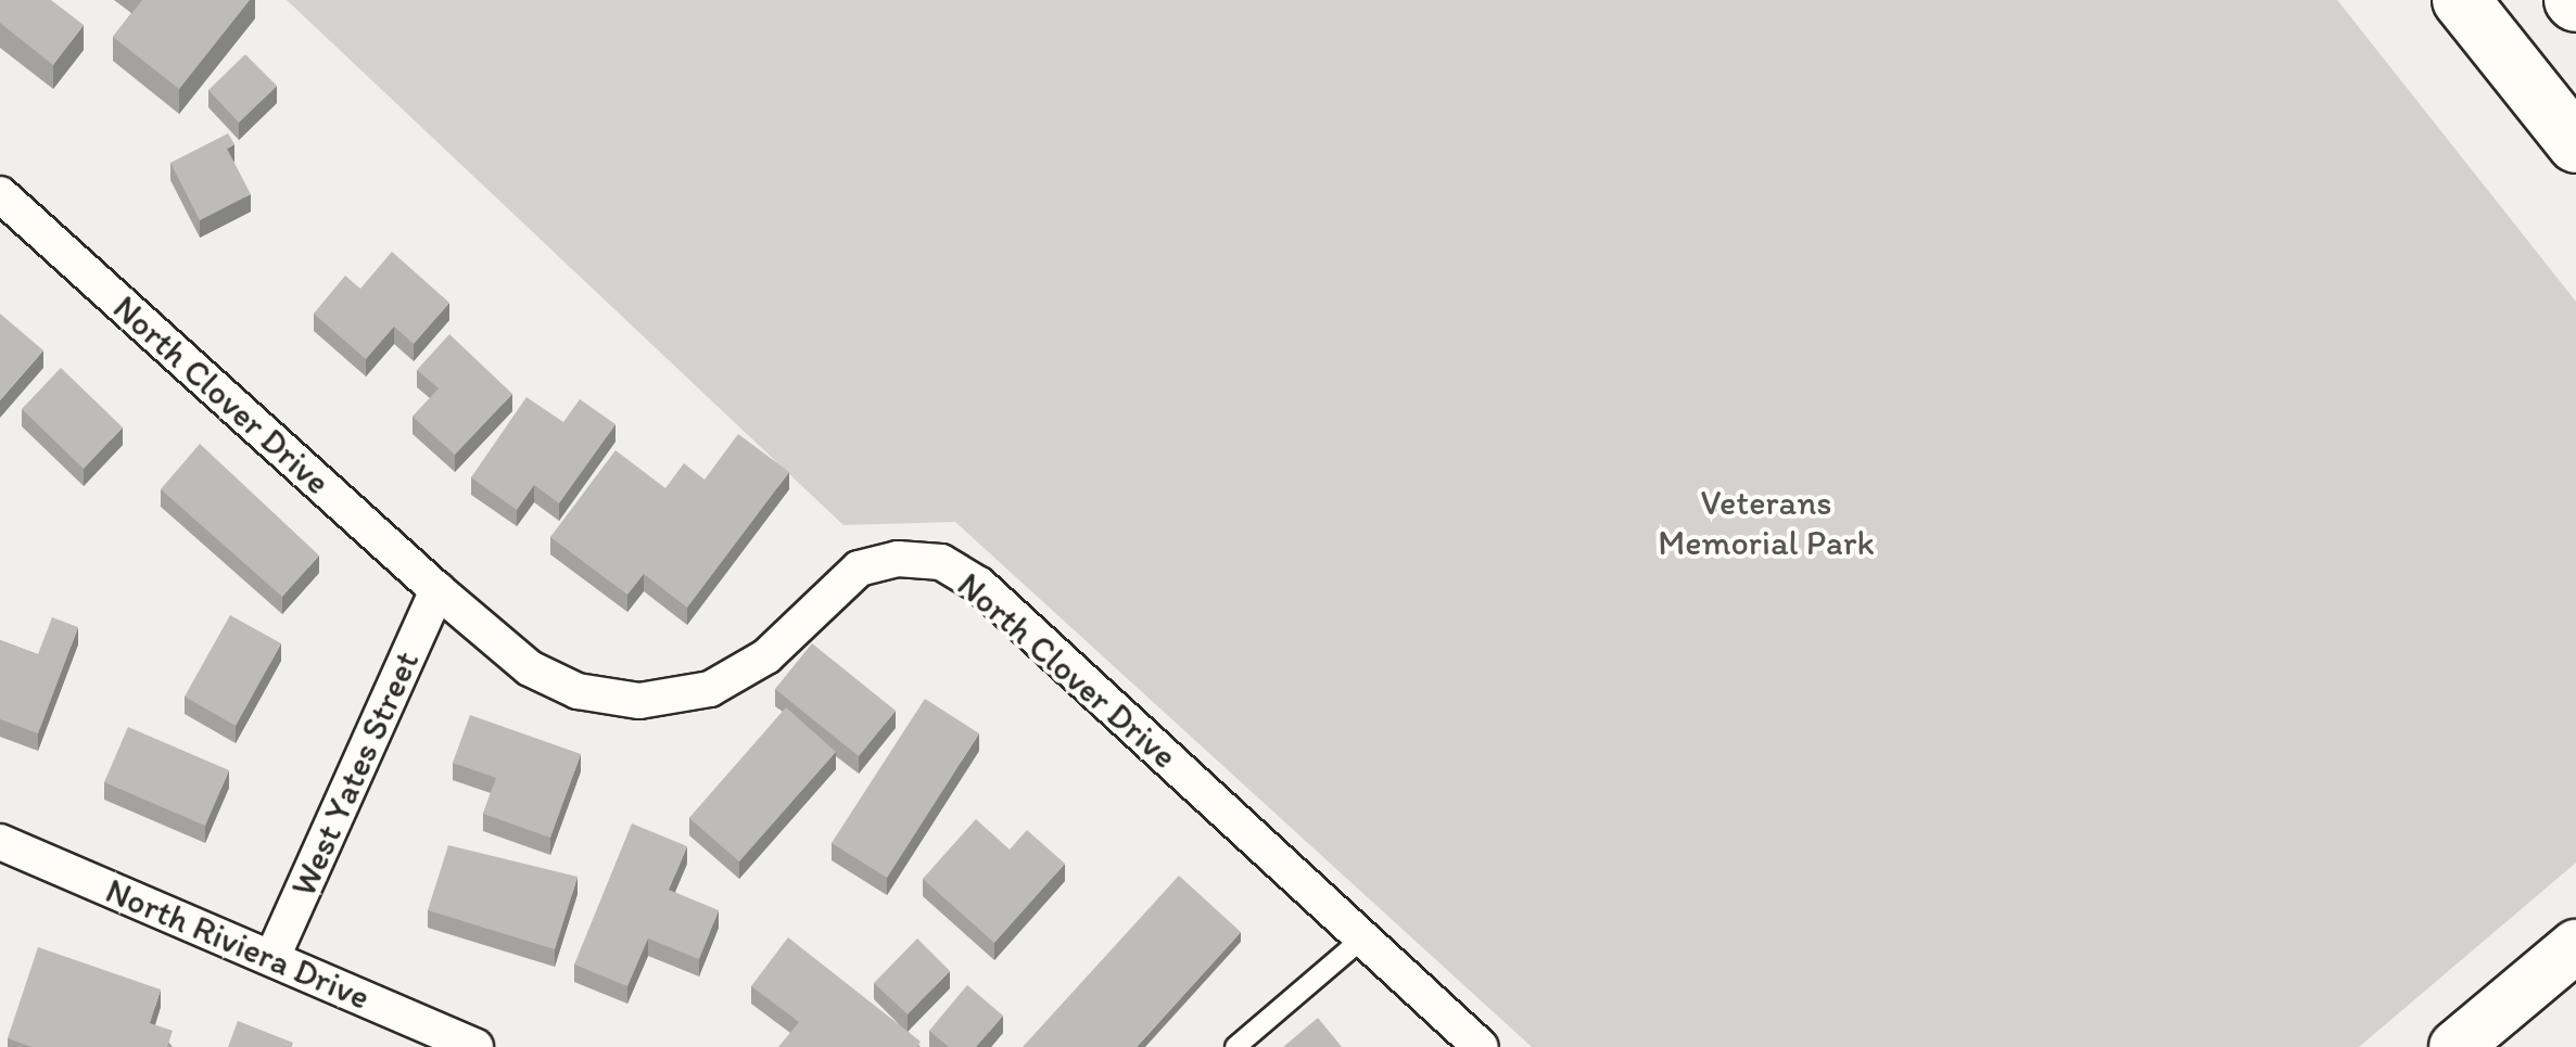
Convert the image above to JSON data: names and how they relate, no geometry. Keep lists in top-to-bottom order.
{
  "streets": {
    "street": ["North Clover Drive", "West Yates Street", "North Riviera Drive"]
  },
  "crossings": [
    ["North Clover Drive", "West Yates Street"],
    ["West Yates Street", "North Riviera Drive"]
  ],
  "parks": ["Veterans Memorial Park"]
}
